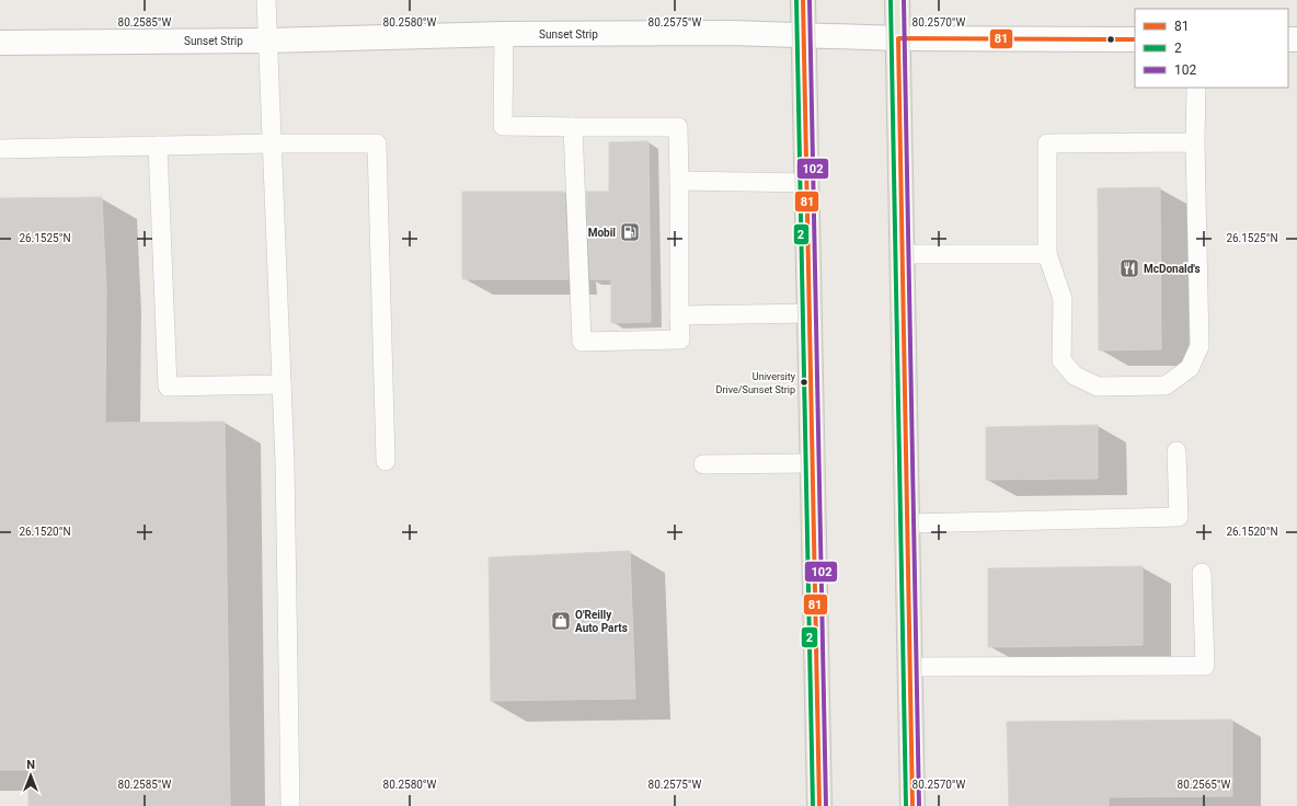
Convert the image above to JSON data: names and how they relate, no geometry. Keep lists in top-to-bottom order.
{
  "streets": {
    "street": ["Sunset Strip"]
  },
  "places": {
    "fuel station": ["Mobil"],
    "restaurant": ["McDonald's"],
    "other": ["University Drive/Sunset Strip"],
    "shop": ["O'Reilly Auto Parts"]
  },
  "lines": ["transit line 81", "transit line 2", "transit line 102"],
  "legend": ["81", "2", "102"],
  "north": "top",
  "coordinates": [
    "80.2585°W",
    "80.2580°W",
    "80.2575°W",
    "80.2570°W",
    "26.1525°N",
    "26.1520°N",
    "80.2565°W"
  ]
}
